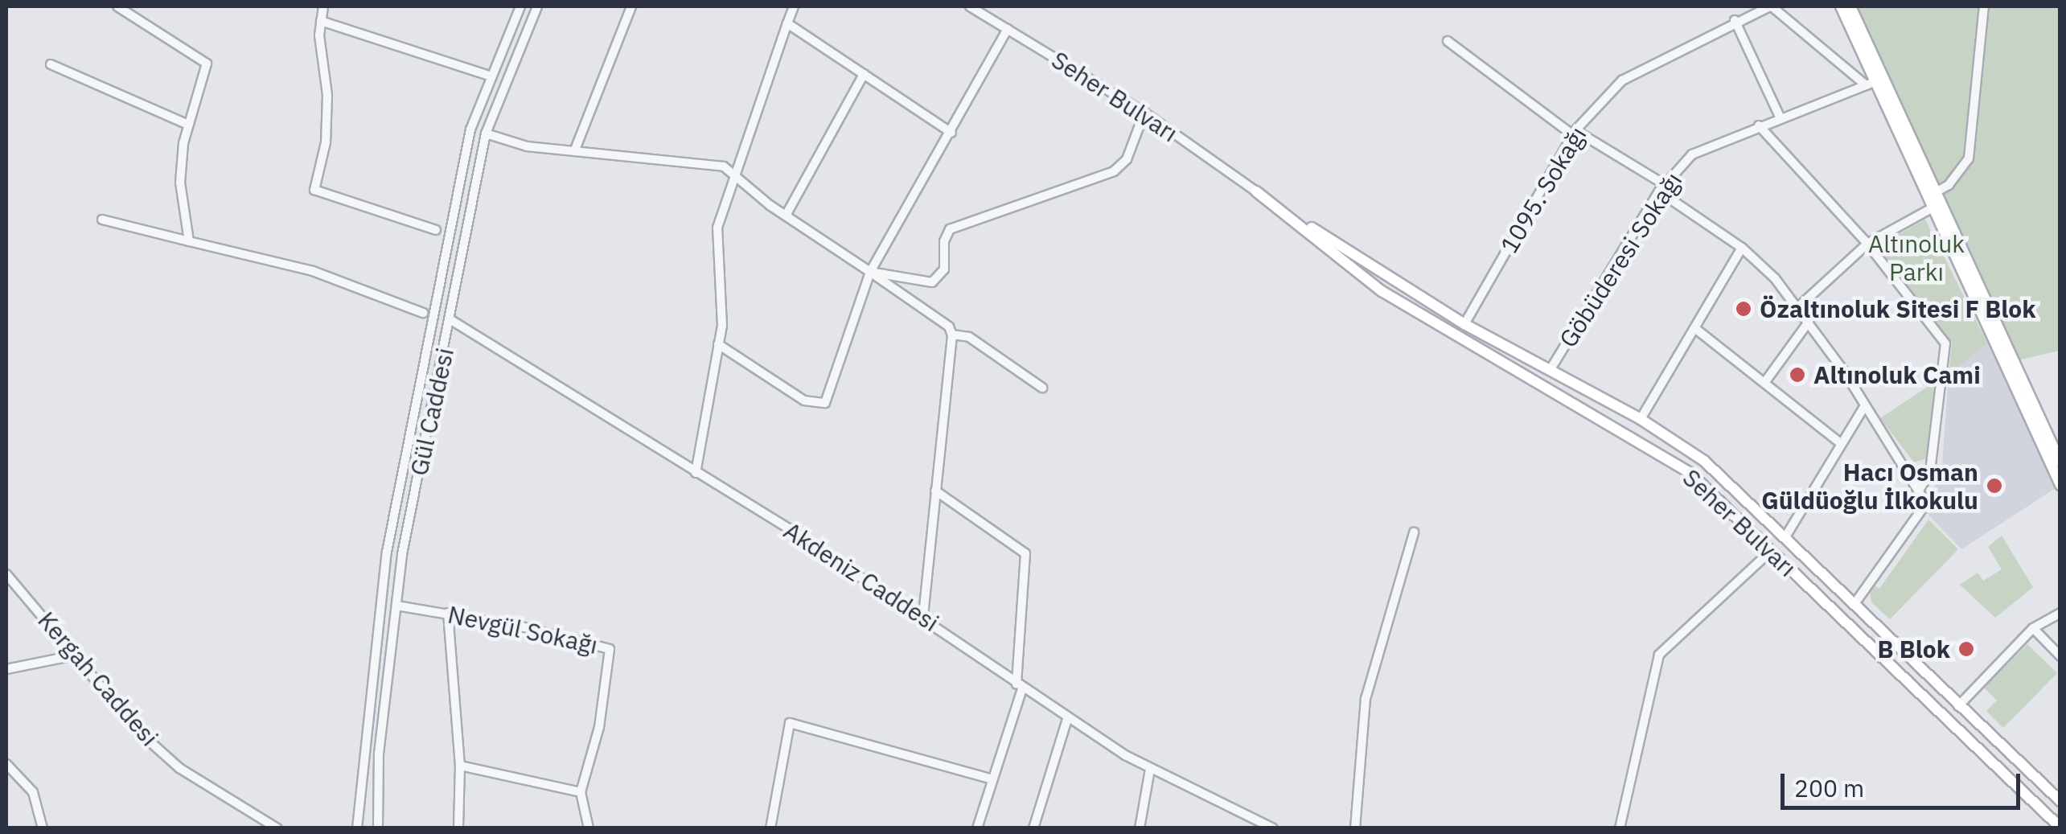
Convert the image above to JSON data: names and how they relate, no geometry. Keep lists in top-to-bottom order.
{
  "streets": {
    "main road": ["Seher Bulvarı"],
    "street": [
      "1095. Sokağı",
      "Göbüderesi Sokağı",
      "Gül Caddesi",
      "Akdeniz Caddesi",
      "Nevgül Sokağı",
      "Kergah Caddesi"
    ]
  },
  "crossings": [
    ["Seher Bulvarı", "1095. Sokağı"],
    ["Seher Bulvarı", "Göbüderesi Sokağı"],
    ["Gül Caddesi", "Akdeniz Caddesi"],
    ["Gül Caddesi", "Nevgül Sokağı"]
  ],
  "parks": ["Altınoluk Parkı"],
  "places": [
    "Özaltınoluk Sitesi F Blok",
    "Altınoluk Cami",
    "Hacı Osman Güldüoğlu İlkokulu",
    "B Blok"
  ],
  "scale_bar": "200 m"
}
